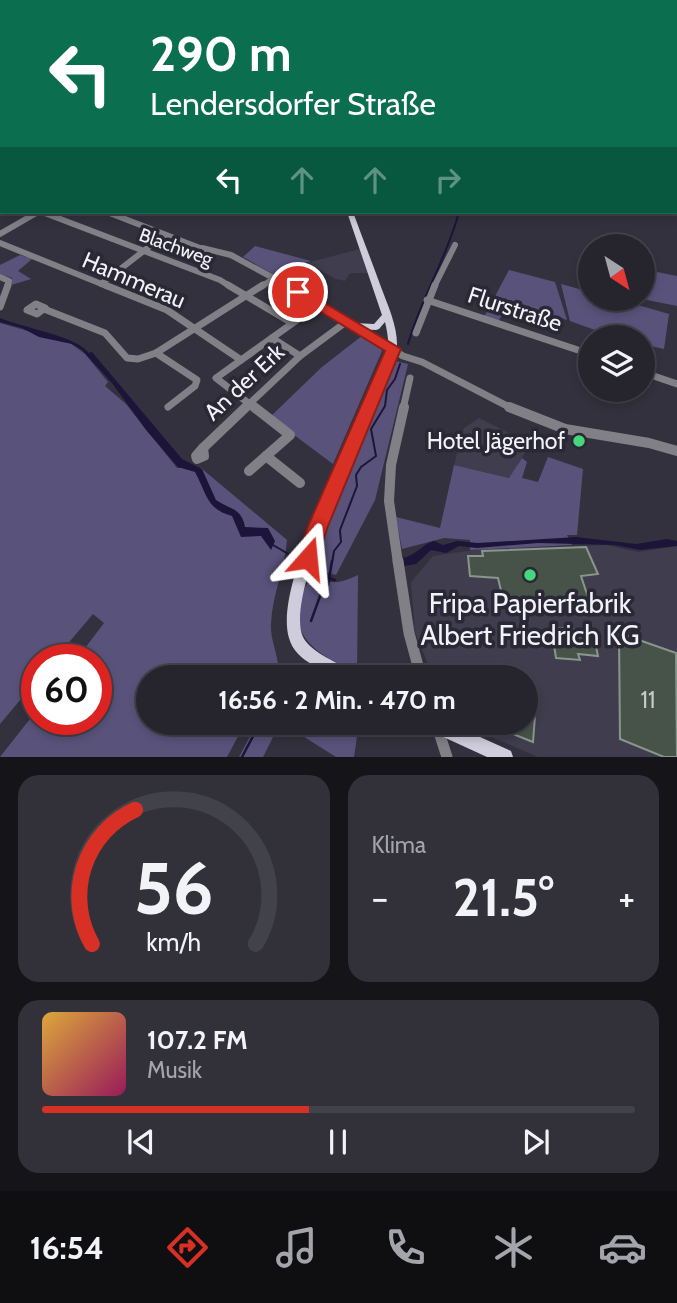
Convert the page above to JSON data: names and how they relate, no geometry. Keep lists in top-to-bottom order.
{
  "streets": {
    "street": [
      "Blachweg",
      "Hammerau",
      "Flurstraße",
      "An der Erk"
    ]
  },
  "places": ["Hotel Jägerhof", "Fripa Papierfabrik Albert Friedrich KG"],
  "house_numbers": ["11"],
  "north": "bottom right",
  "page": {
    "turn": ["290 m", "Lendersdorfer Straße"],
    "limit": "60",
    "trip": "16:56 · 2 Min. · 470 m",
    "tile": "Klima",
    "heat": ["−", "21.5°", "+"],
    "song": ["107.2 FM", "Musik"],
    "tabs": "16:54",
    "gauge": ["56", "km/h"]
  }
}
